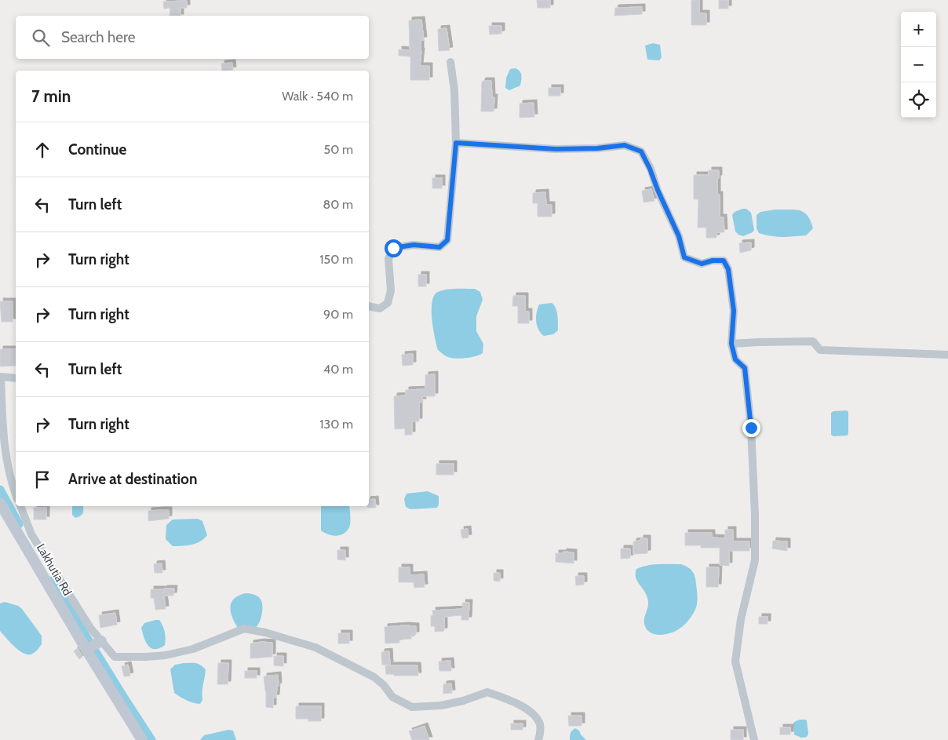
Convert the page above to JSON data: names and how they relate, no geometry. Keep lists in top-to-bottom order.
{
  "streets": {
    "street": ["Lakhutia Rd"]
  },
  "page": {
    "map_buttons": ["+", "−"],
    "search": "Search here",
    "heading": ["7 min", "Walk · 540 m"],
    "list": [
      ["Continue", "50 m"],
      ["Turn left", "80 m"],
      ["Turn right", "150 m"],
      ["Turn right", "90 m"],
      ["Turn left", "40 m"],
      ["Turn right", "130 m"],
      "Arrive at destination"
    ]
  }
}
